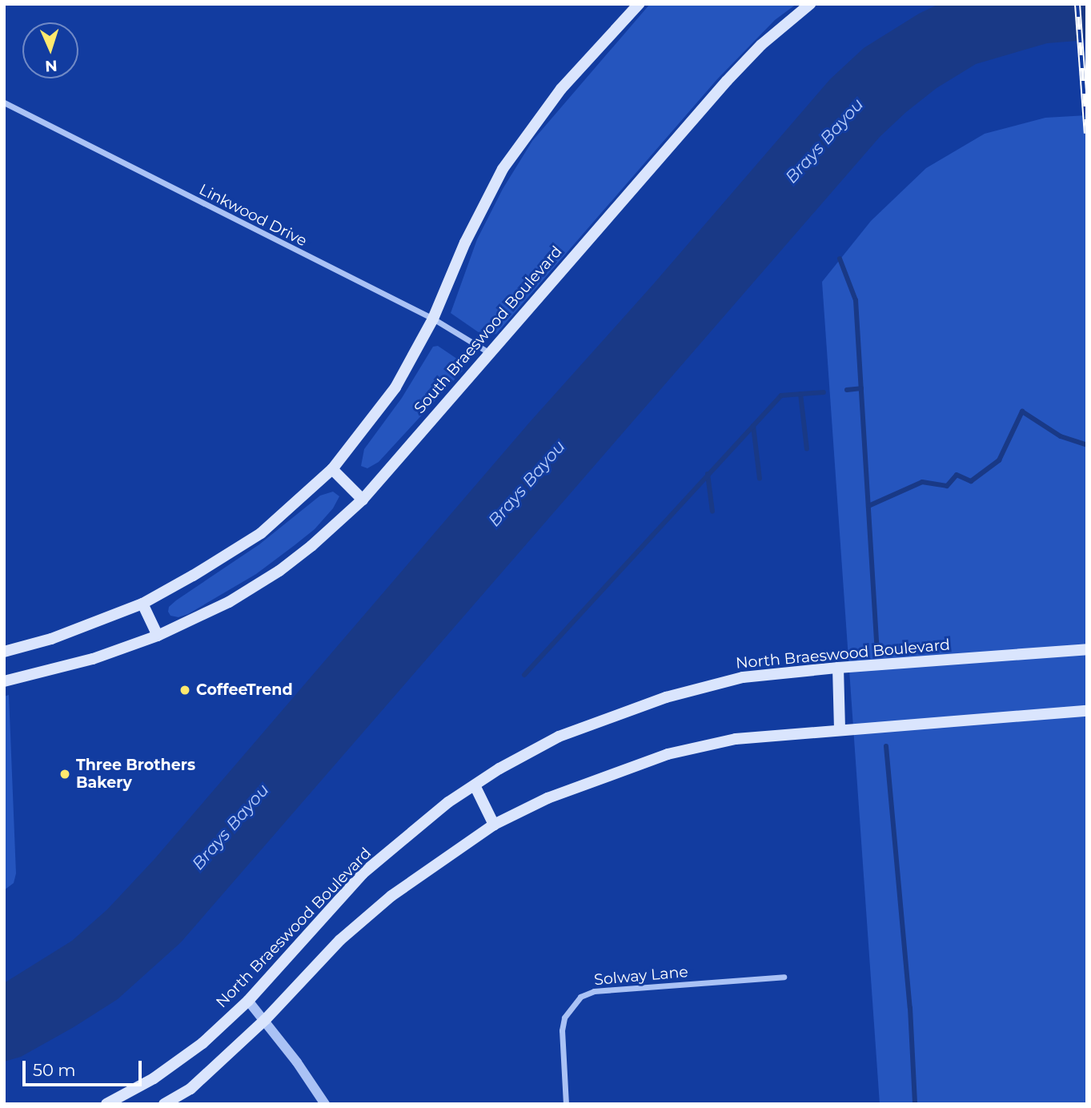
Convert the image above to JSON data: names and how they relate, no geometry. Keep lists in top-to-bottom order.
{
  "streets": {
    "main road": ["South Braeswood Boulevard", "North Braeswood Boulevard"],
    "street": ["Linkwood Drive", "Solway Lane"]
  },
  "crossings": [
    ["Linkwood Drive", "South Braeswood Boulevard"]
  ],
  "water": ["Brays Bayou"],
  "places": ["CoffeeTrend", "Three Brothers Bakery"],
  "scale_bar": "50 m",
  "north": "bottom"
}
